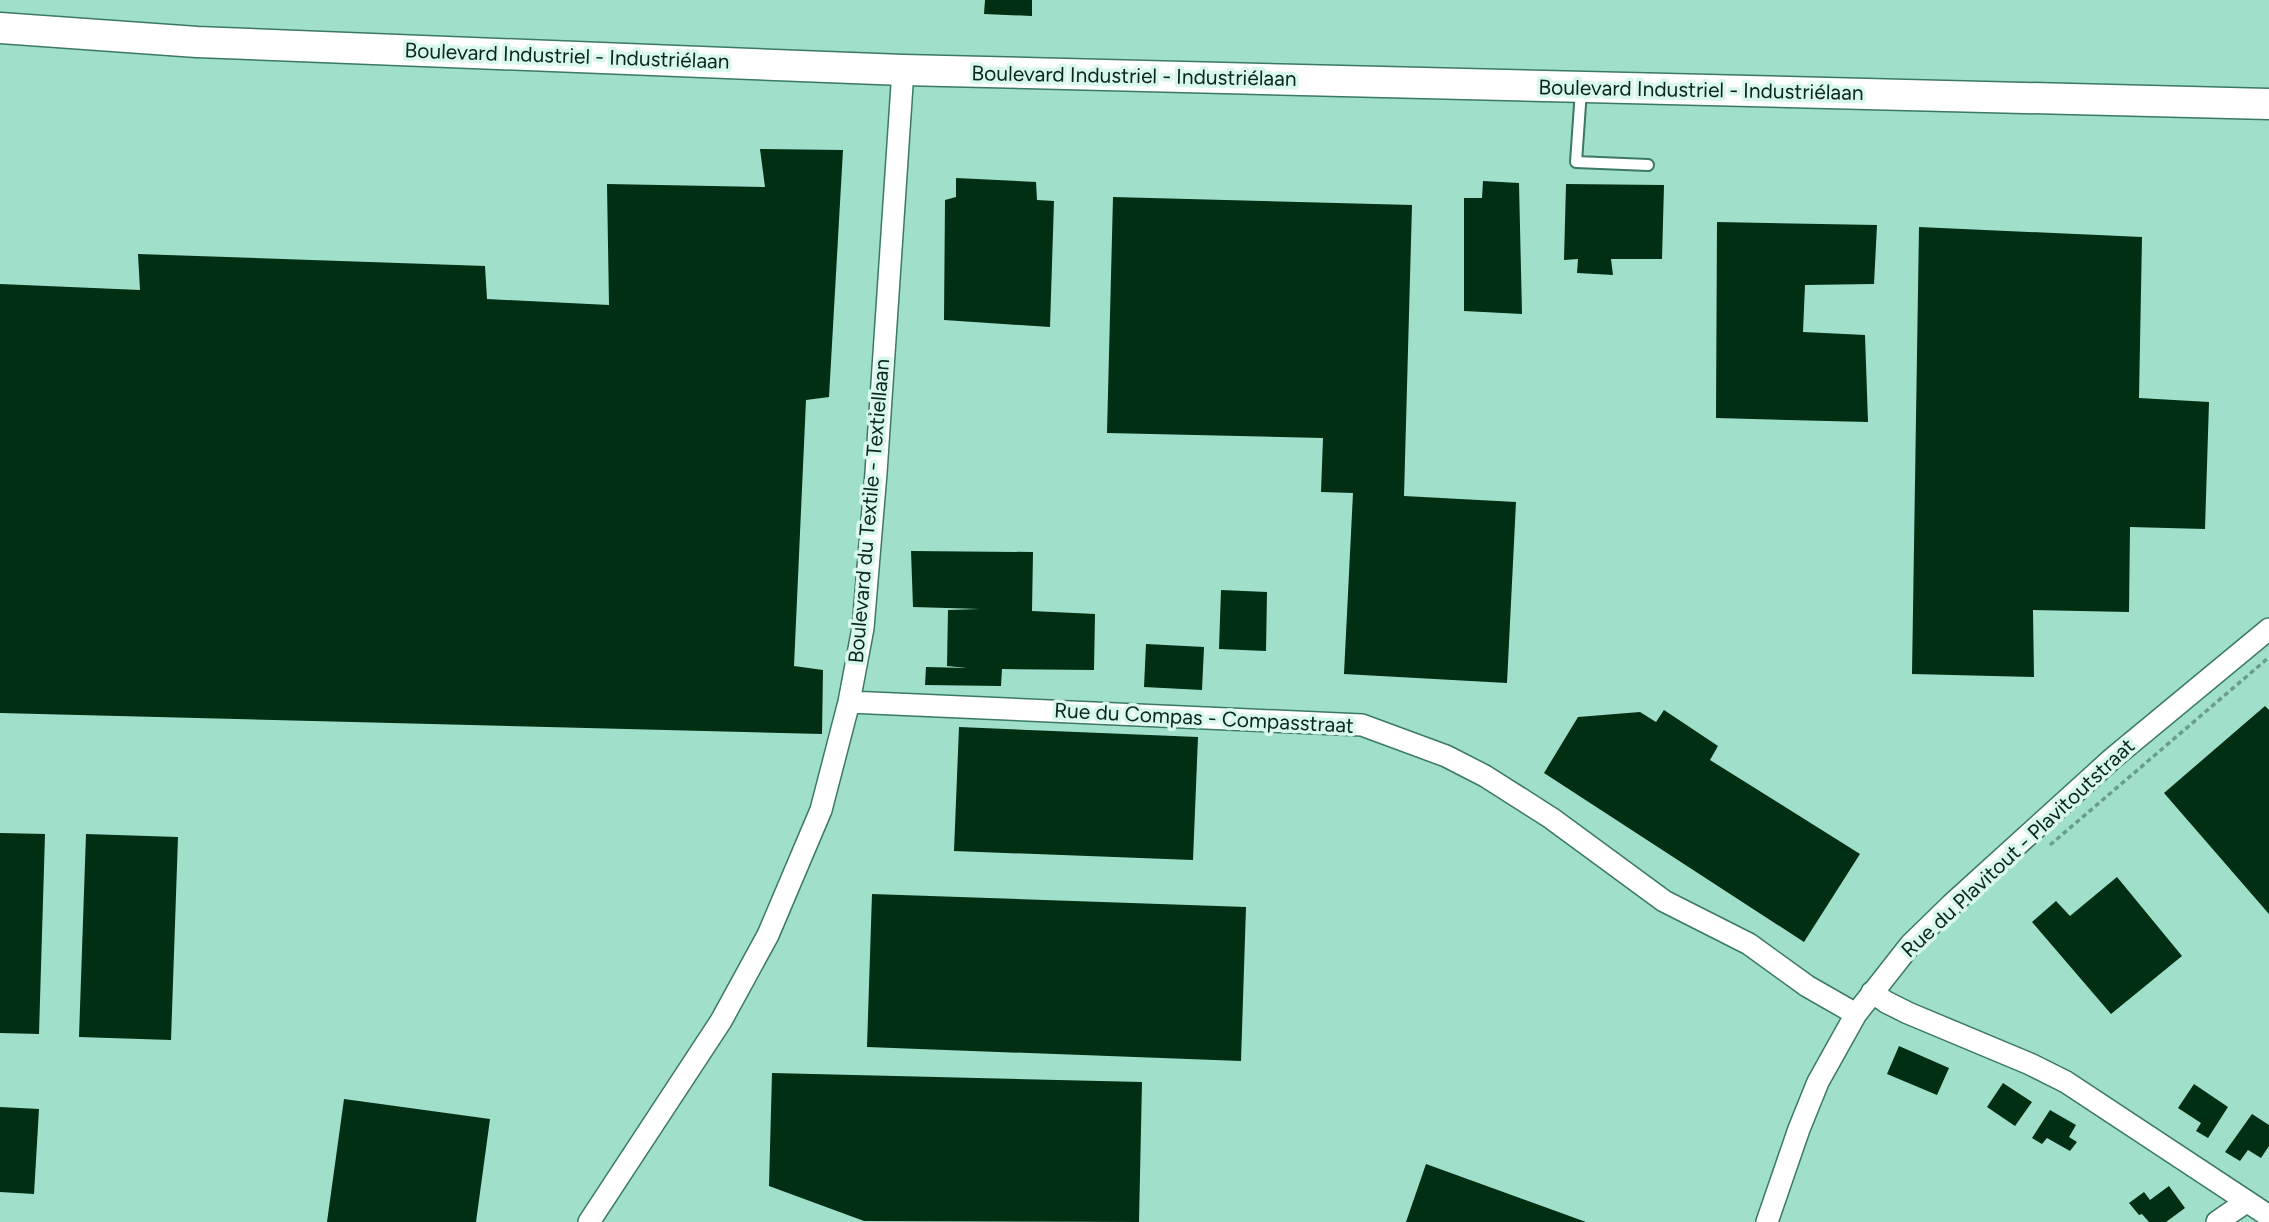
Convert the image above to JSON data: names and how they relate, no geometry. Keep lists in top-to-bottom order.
{
  "streets": {
    "main road": ["Boulevard Industriel - Industriélaan"],
    "street": ["Boulevard du Textile - Textiellaan", "Rue du Compas - Compasstraat", "Rue du Plavitout - Plavitoutstraat"]
  },
  "crossings": [
    ["Boulevard Industriel - Industriélaan", "Boulevard du Textile - Textiellaan"],
    ["Boulevard du Textile - Textiellaan", "Rue du Compas - Compasstraat"],
    ["Rue du Compas - Compasstraat", "Rue du Plavitout - Plavitoutstraat"]
  ]
}
